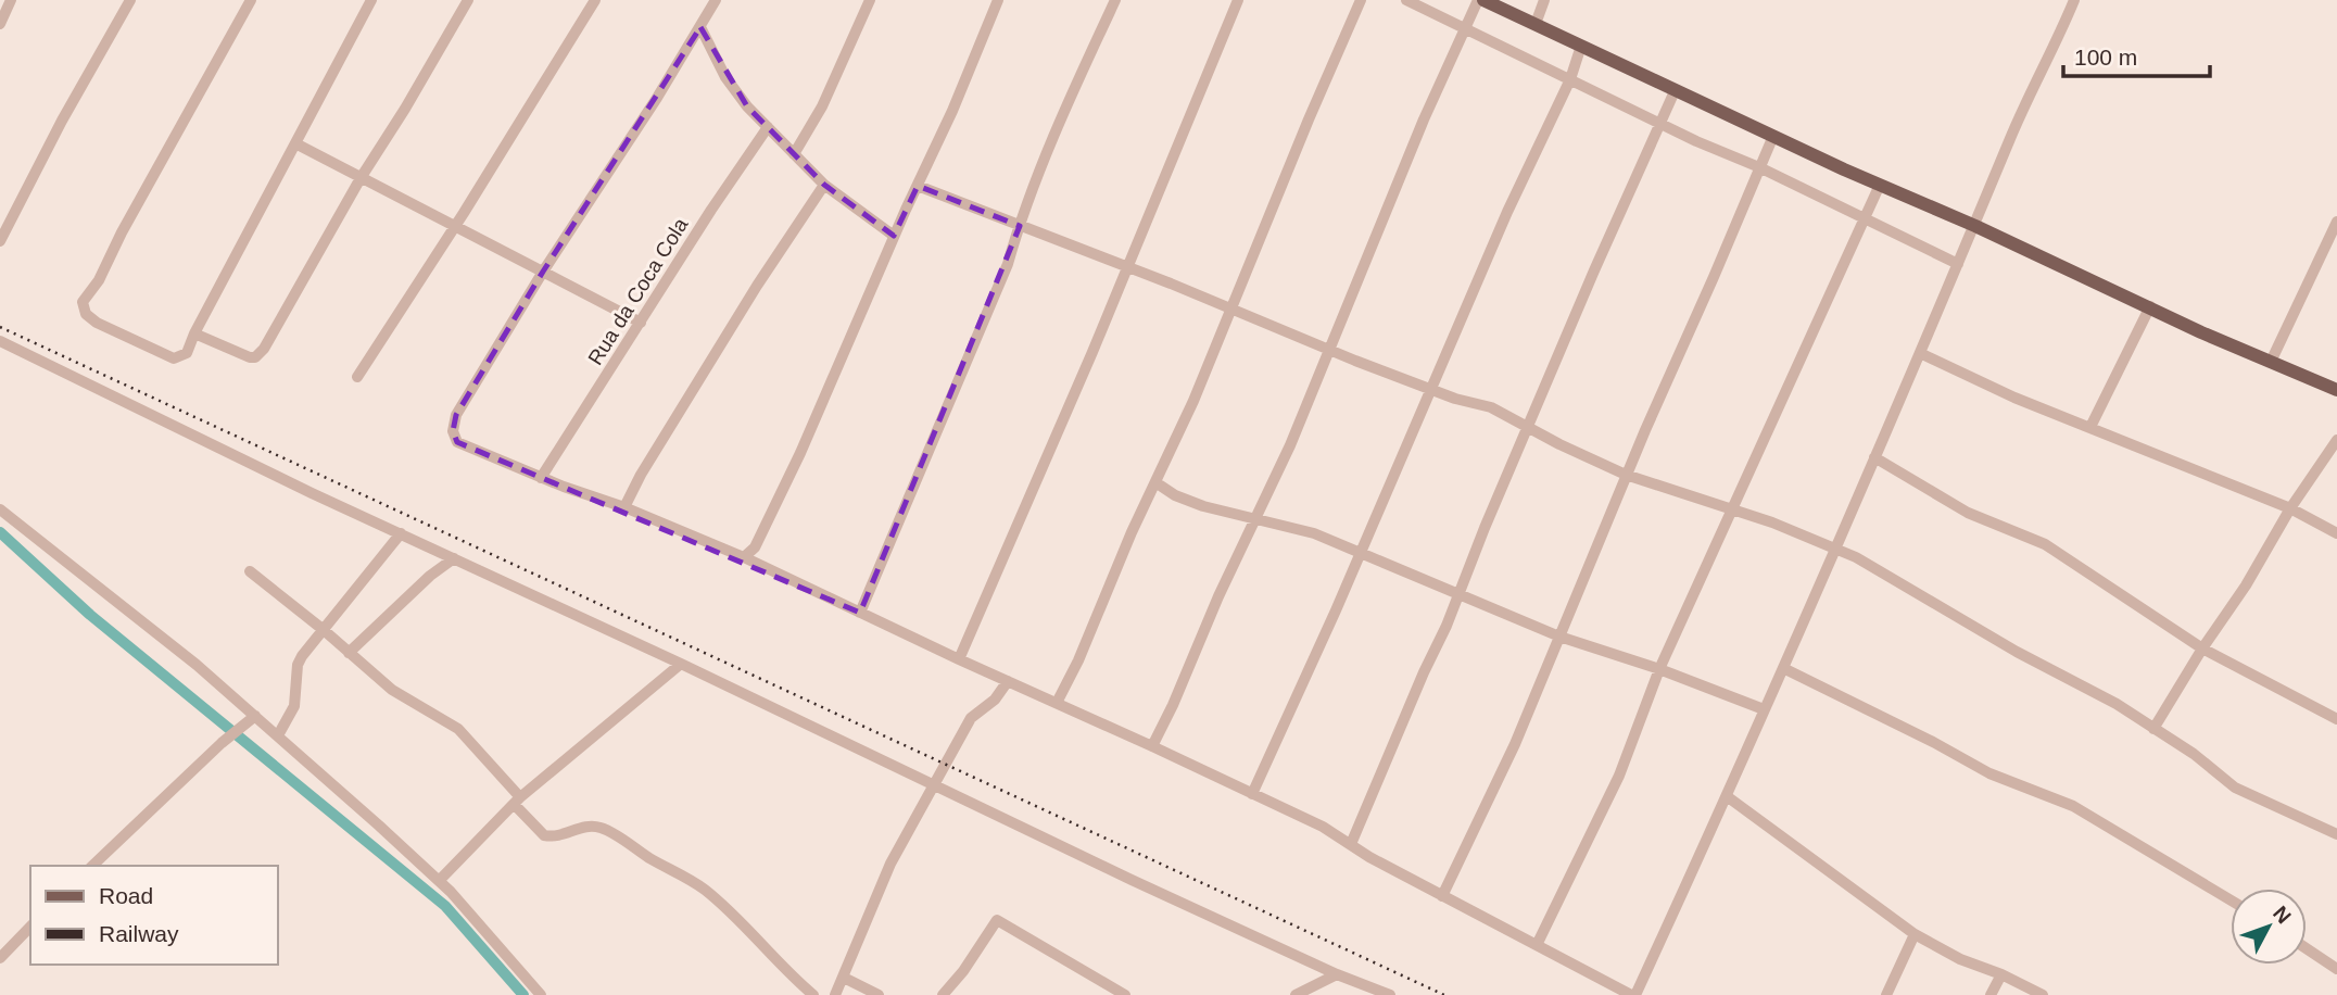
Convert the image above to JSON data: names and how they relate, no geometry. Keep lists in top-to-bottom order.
{
  "streets": {
    "street": ["Rua da Coca Cola"]
  },
  "legend": ["Road", "Railway"],
  "scale_bar": "100 m",
  "north": "top right"
}
